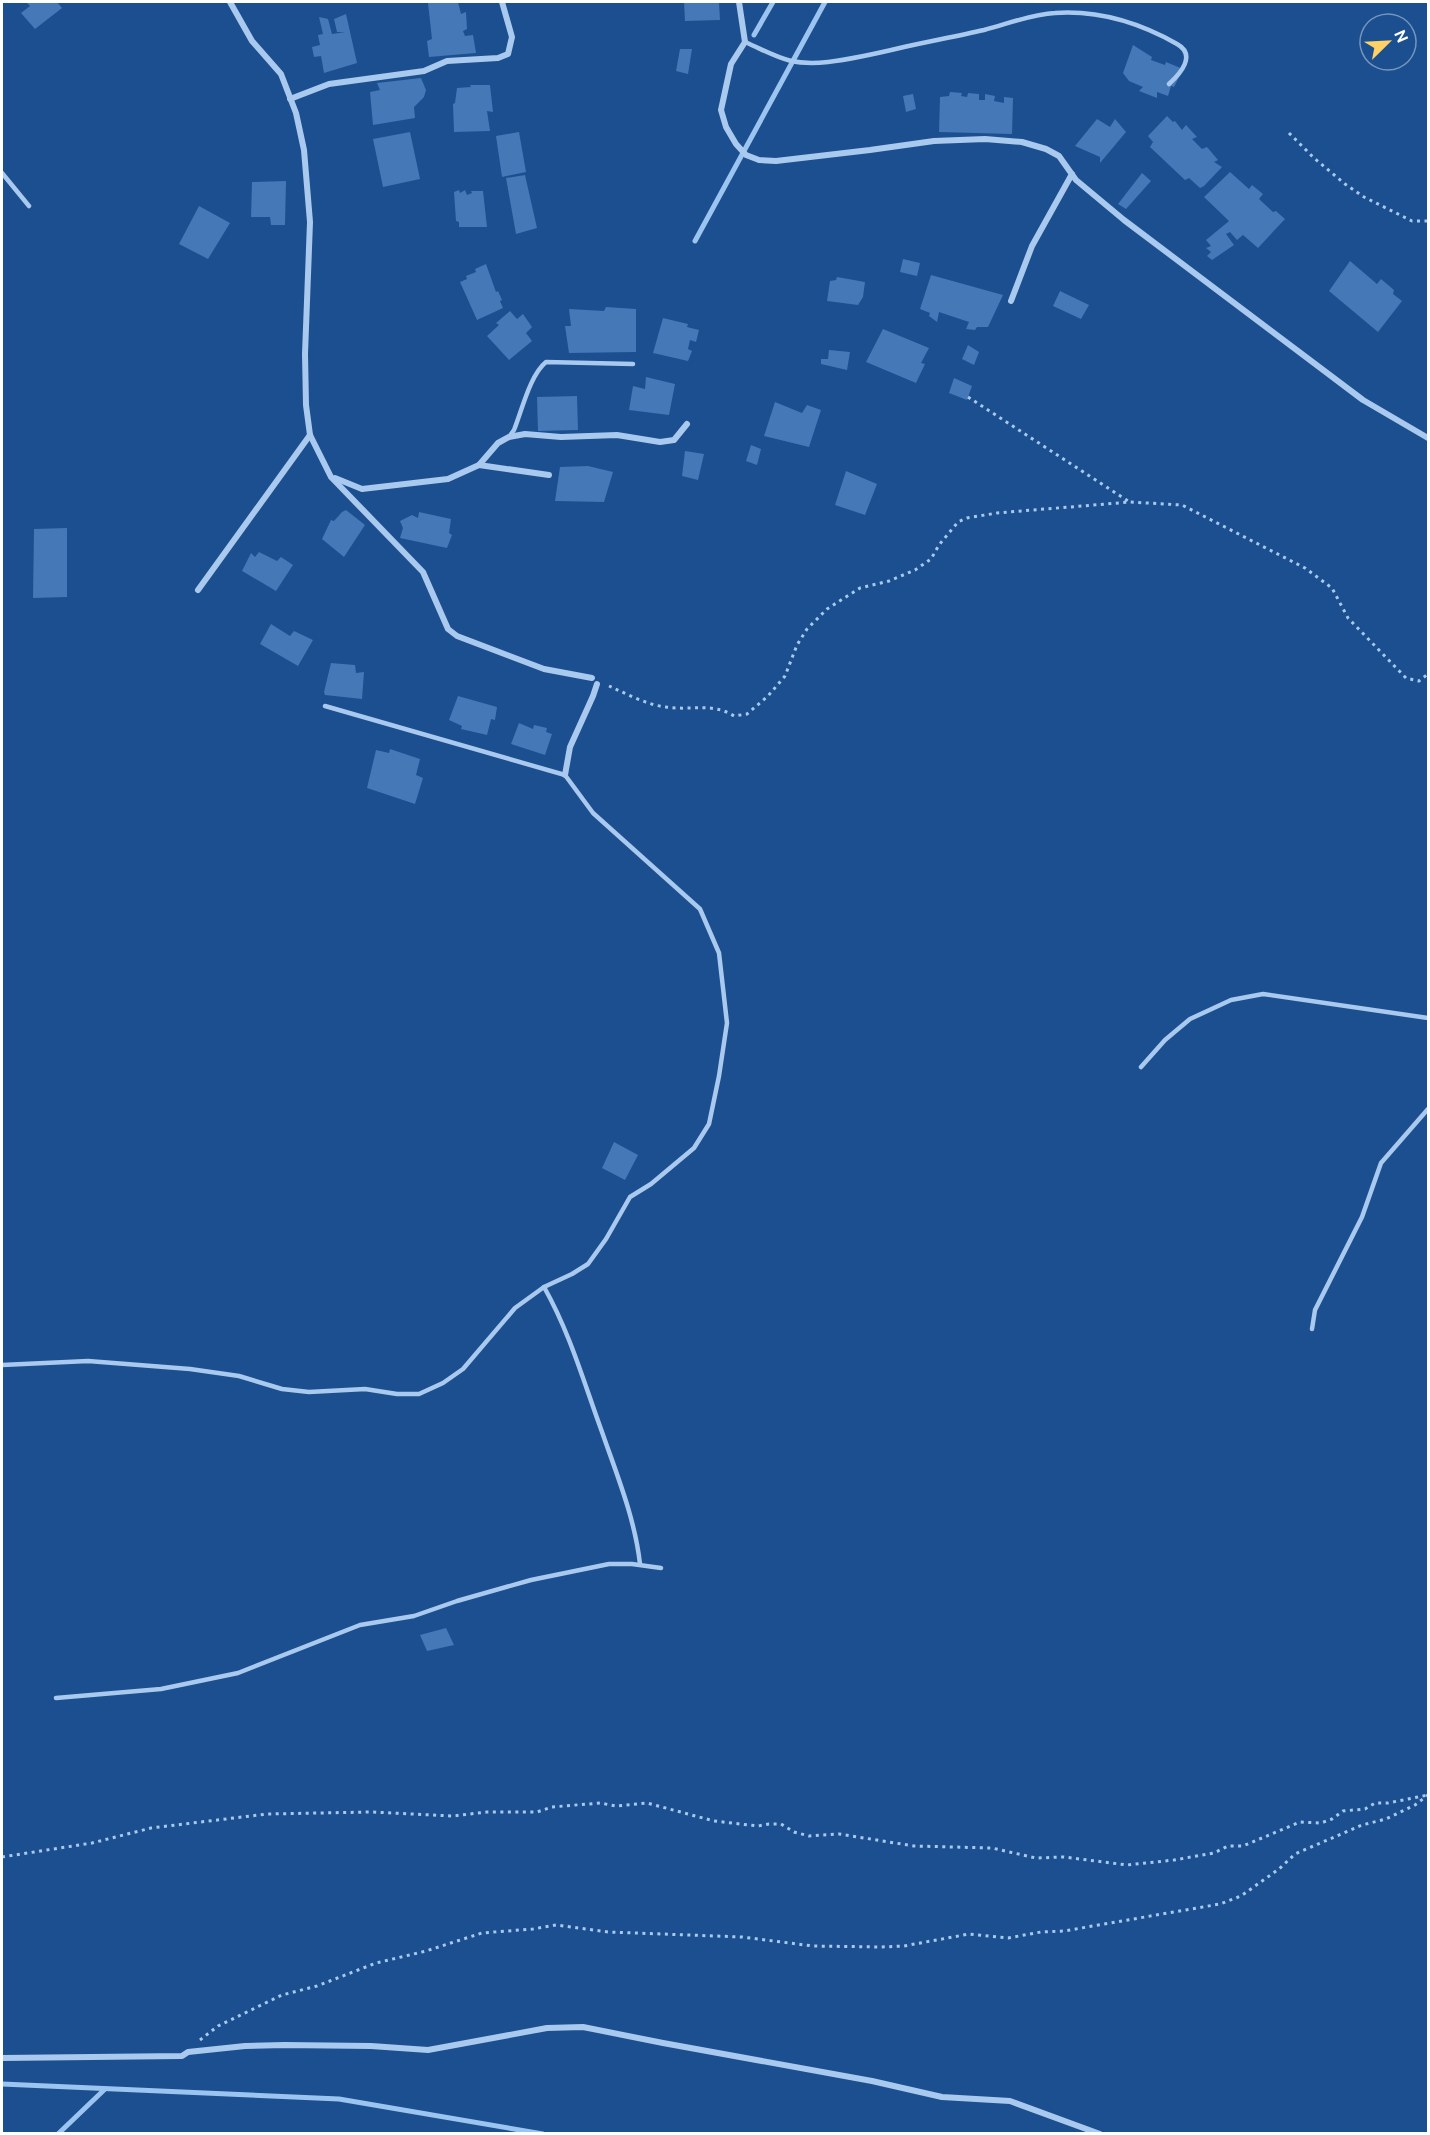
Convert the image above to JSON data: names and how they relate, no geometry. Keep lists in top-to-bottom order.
{
  "north": "top right"
}
